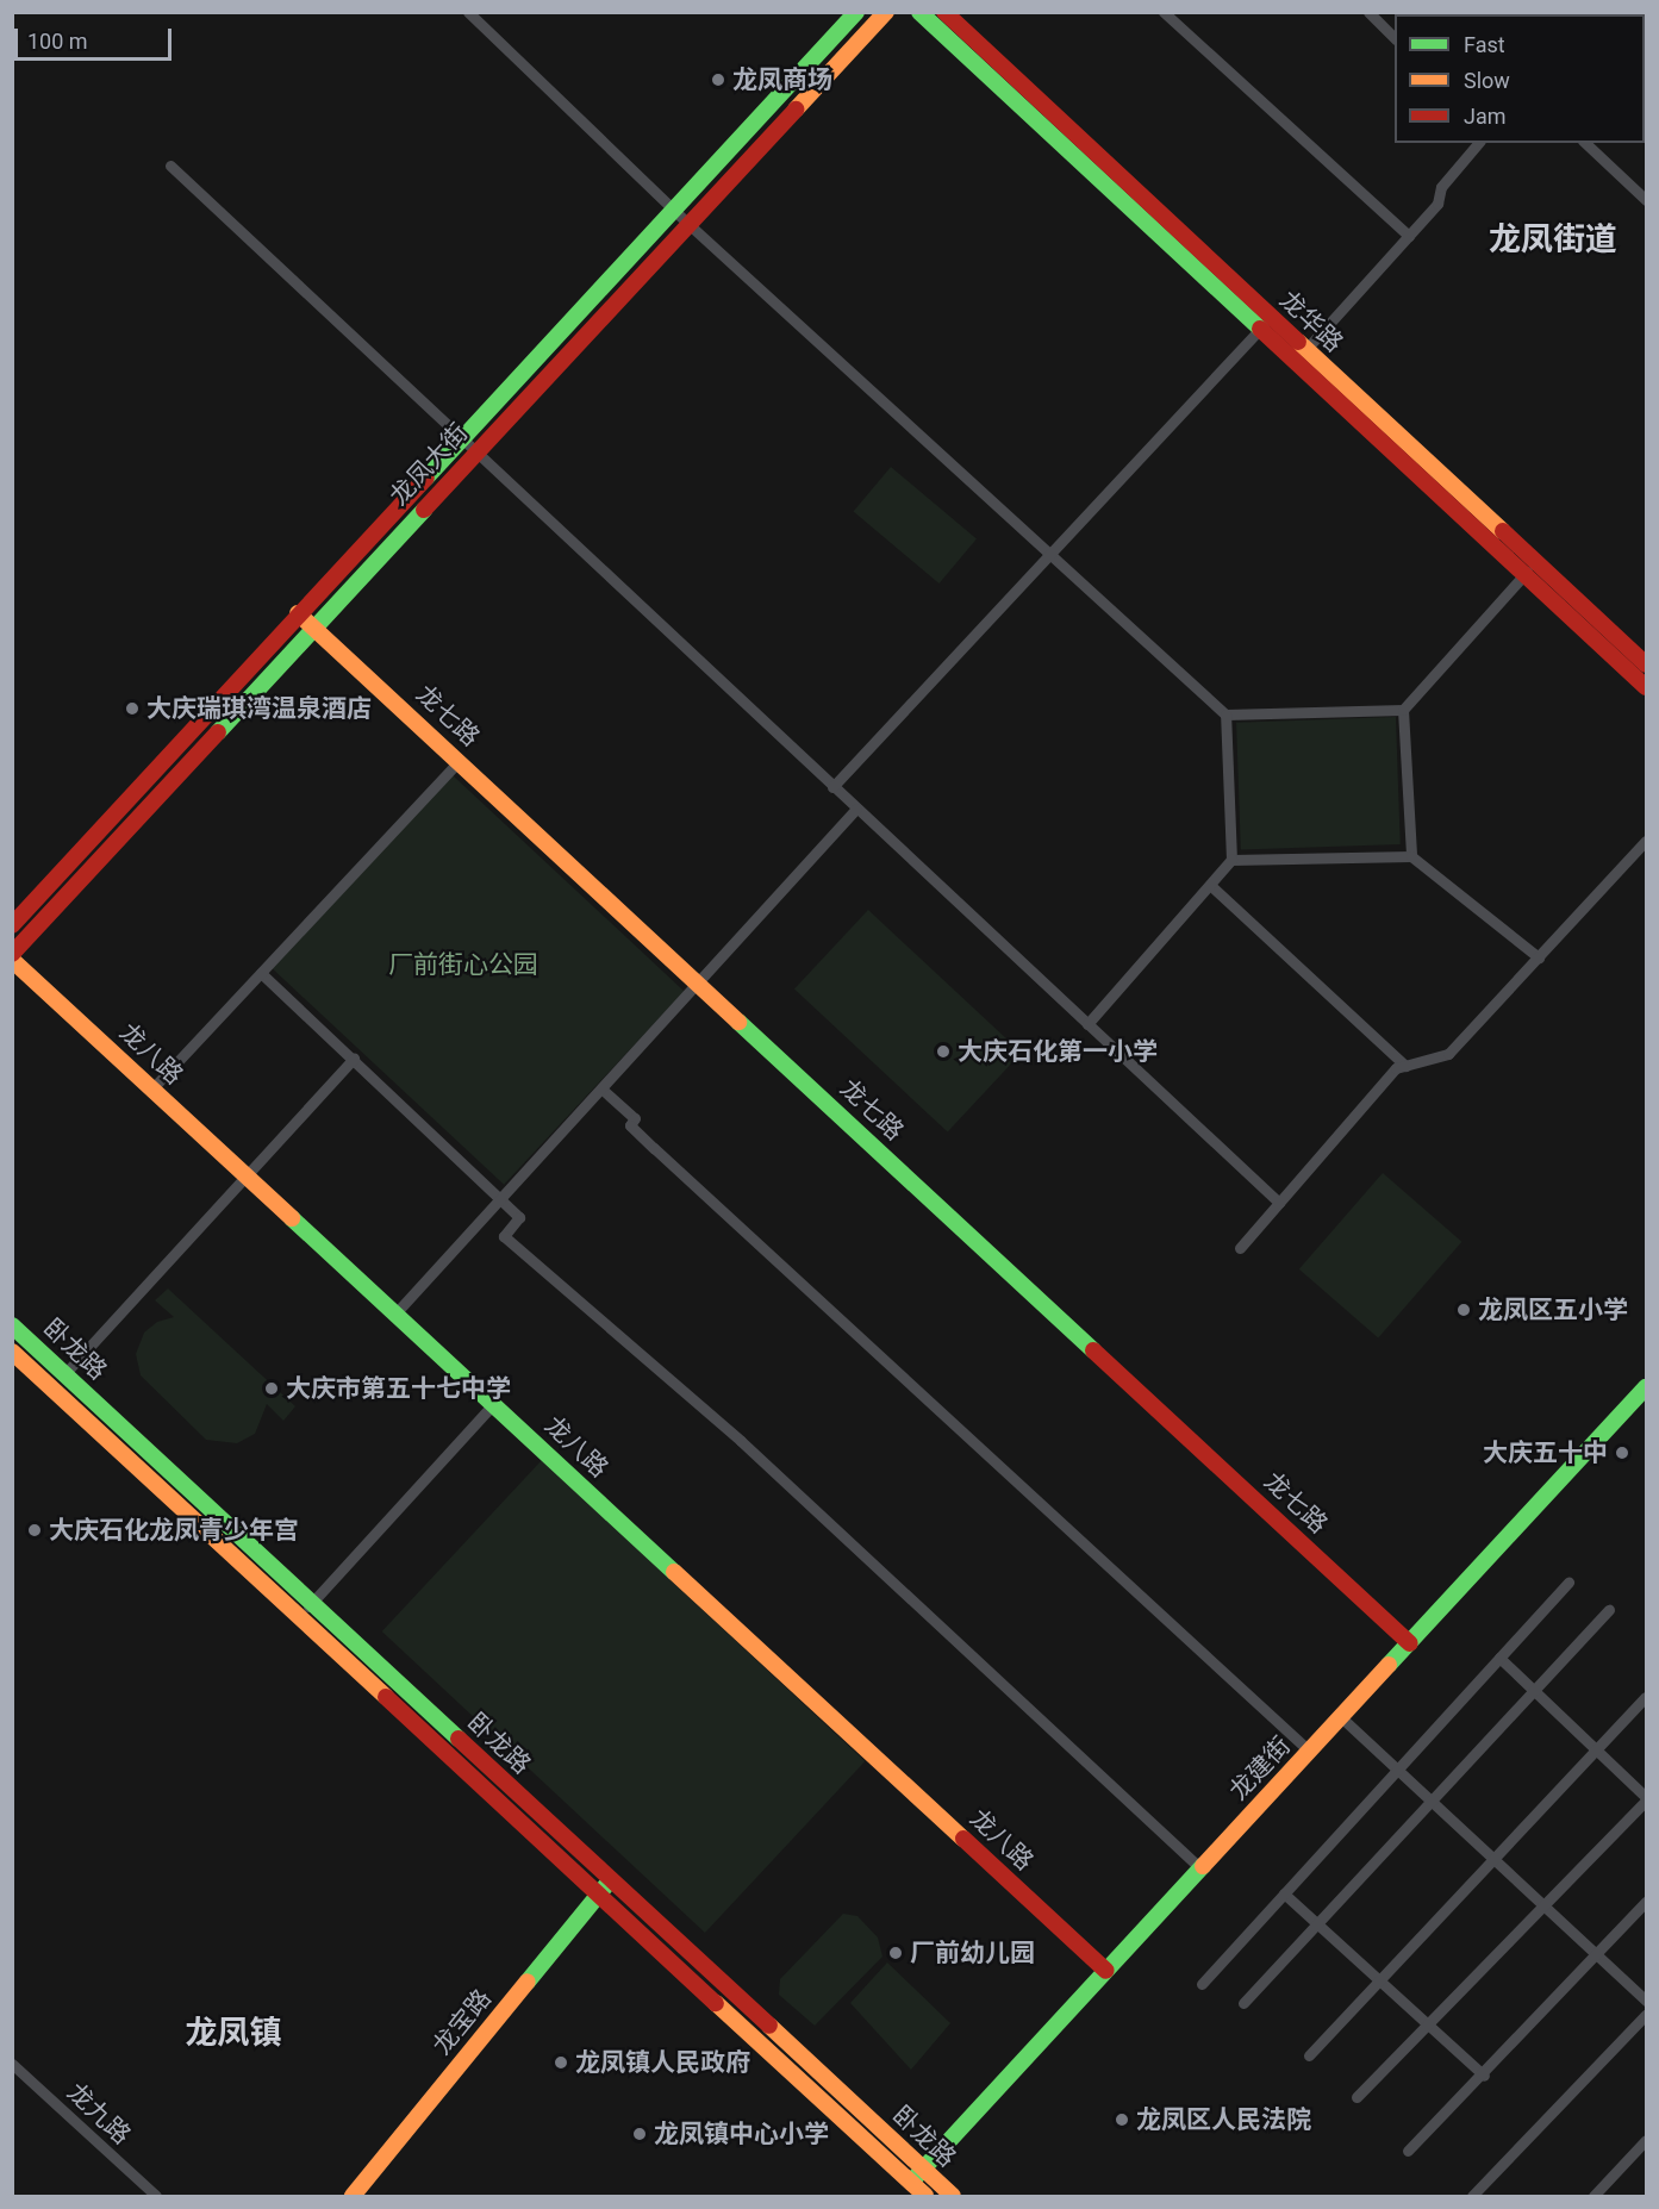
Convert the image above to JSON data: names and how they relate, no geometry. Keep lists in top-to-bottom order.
{
  "streets": {
    "main road": [
      "龙华路",
      "龙凤大街",
      "龙七路",
      "龙八路",
      "卧龙路",
      "龙建街",
      "龙宝路"
    ],
    "street": ["龙九路"]
  },
  "crossings": [
    ["龙凤大街", "龙七路"],
    ["龙七路", "龙建街"],
    ["龙八路", "龙建街"],
    ["卧龙路", "龙建街"],
    ["卧龙路", "龙宝路"]
  ],
  "districts": ["龙凤街道", "龙凤镇"],
  "parks": ["厂前街心公园"],
  "places": [
    "龙凤商场",
    "大庆瑞琪湾温泉酒店",
    "大庆石化第一小学",
    "龙凤区五小学",
    "大庆市第五十七中学",
    "大庆五十中",
    "大庆石化龙凤青少年宫",
    "厂前幼儿园",
    "龙凤镇人民政府",
    "龙凤区人民法院",
    "龙凤镇中心小学"
  ],
  "legend": ["Fast", "Slow", "Jam"],
  "scale_bar": "100 m"
}
